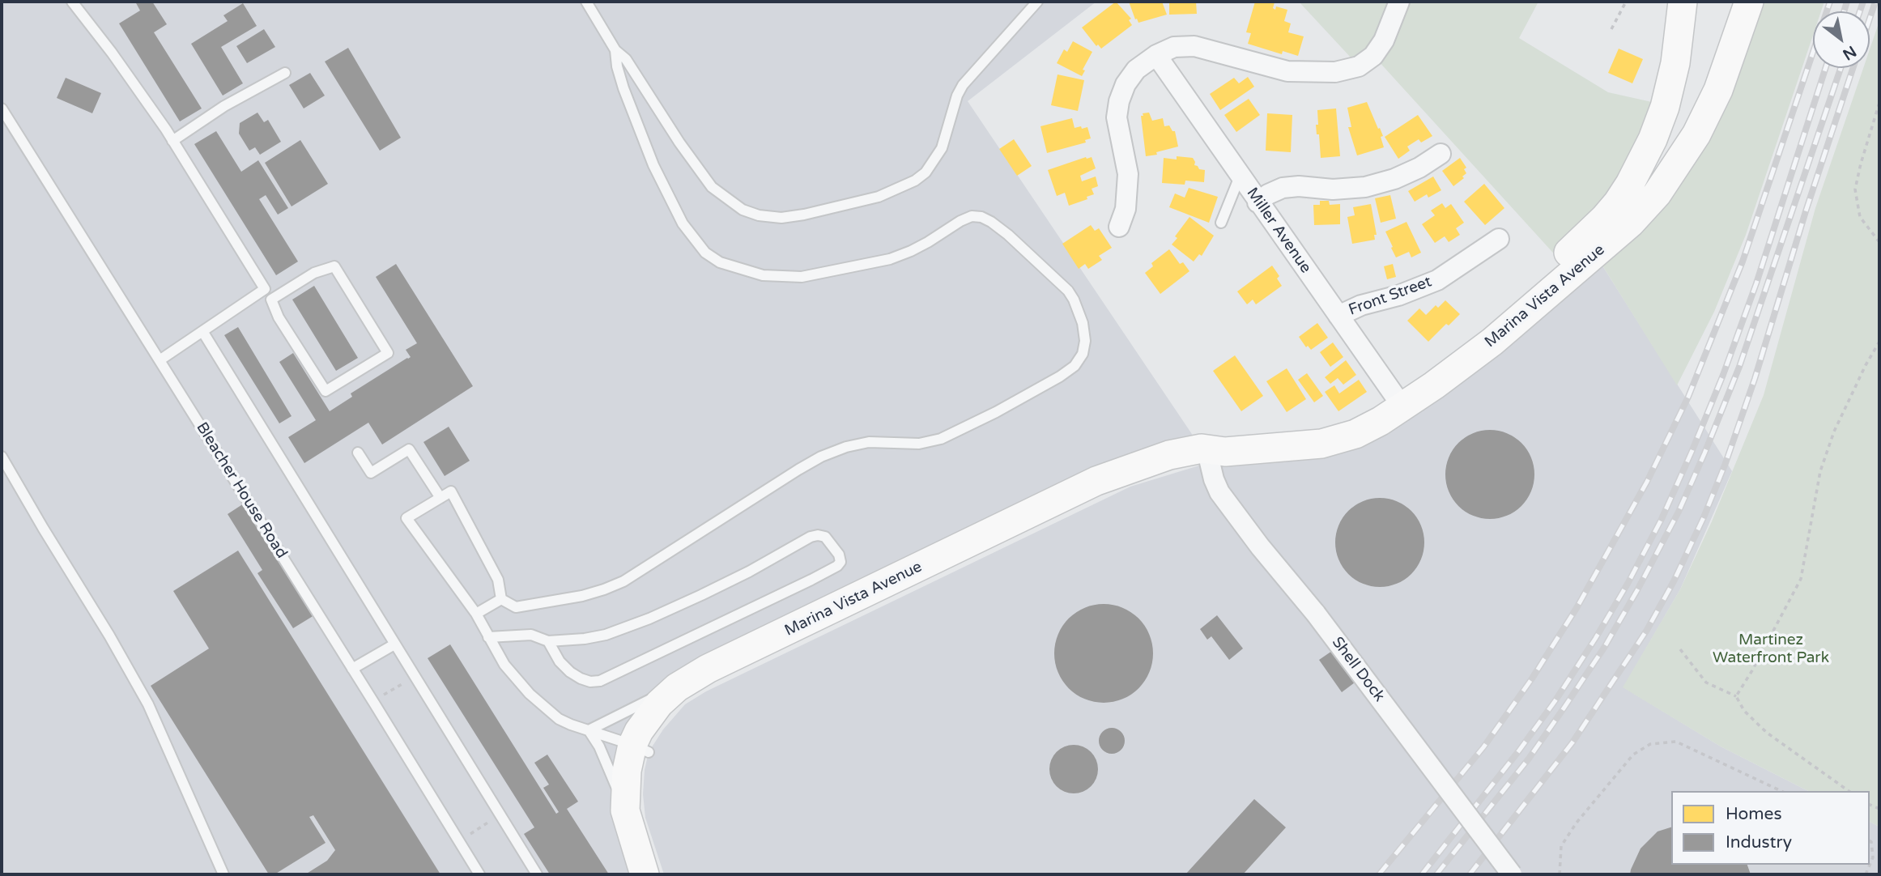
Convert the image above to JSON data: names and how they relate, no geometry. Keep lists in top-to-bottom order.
{
  "streets": {
    "main road": ["Marina Vista Avenue"],
    "street": ["Miller Avenue", "Front Street", "Shell Dock"],
    "lane": ["Bleacher House Road"]
  },
  "crossings": [
    ["Miller Avenue", "Front Street"],
    ["Miller Avenue", "Marina Vista Avenue"],
    ["Marina Vista Avenue", "Shell Dock"]
  ],
  "parks": ["Martinez Waterfront Park"],
  "legend": ["Homes", "Industry"],
  "north": "bottom right"
}
